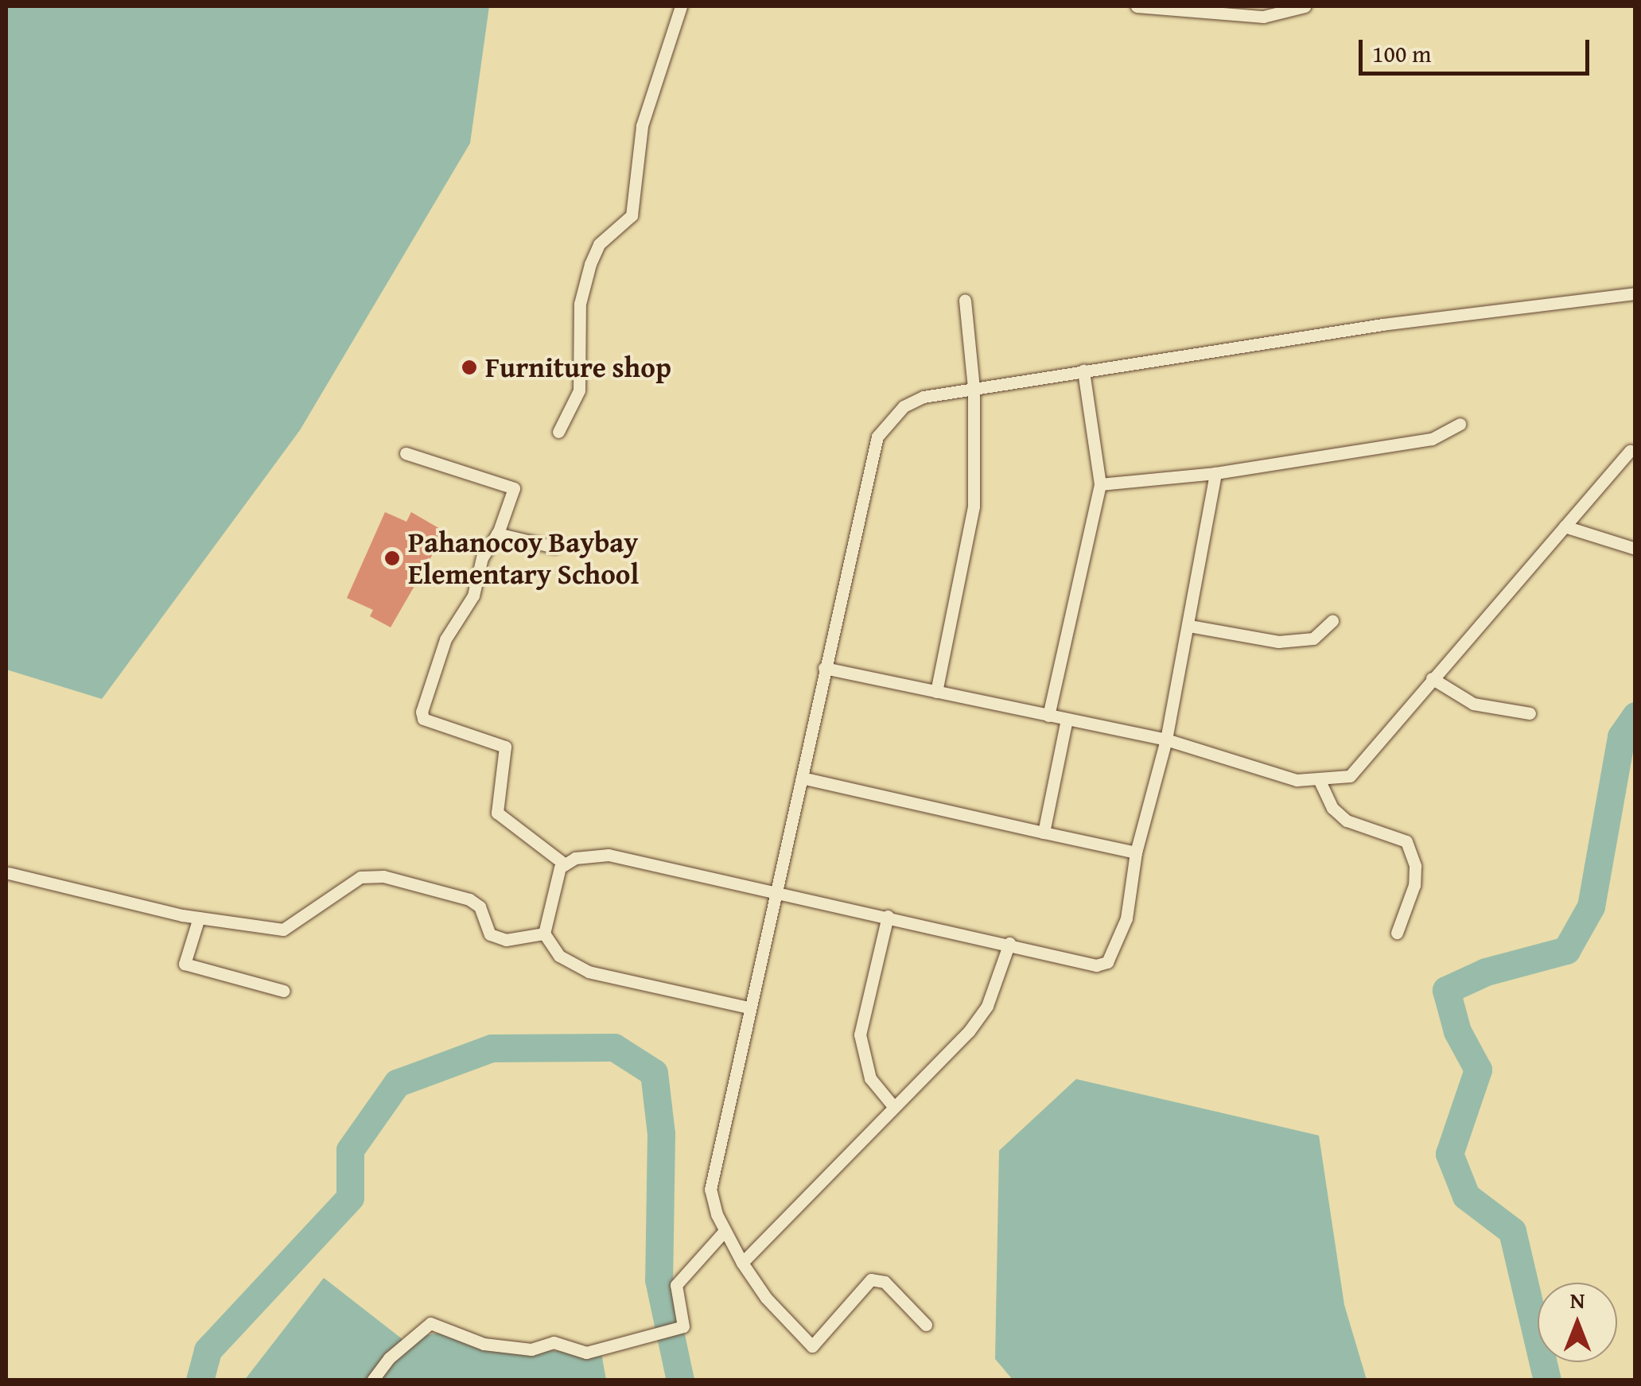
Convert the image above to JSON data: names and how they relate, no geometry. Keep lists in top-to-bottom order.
{
  "places": ["Furniture shop", "Pahanocoy Baybay Elementary School"],
  "scale_bar": "100 m",
  "north": "top"
}
